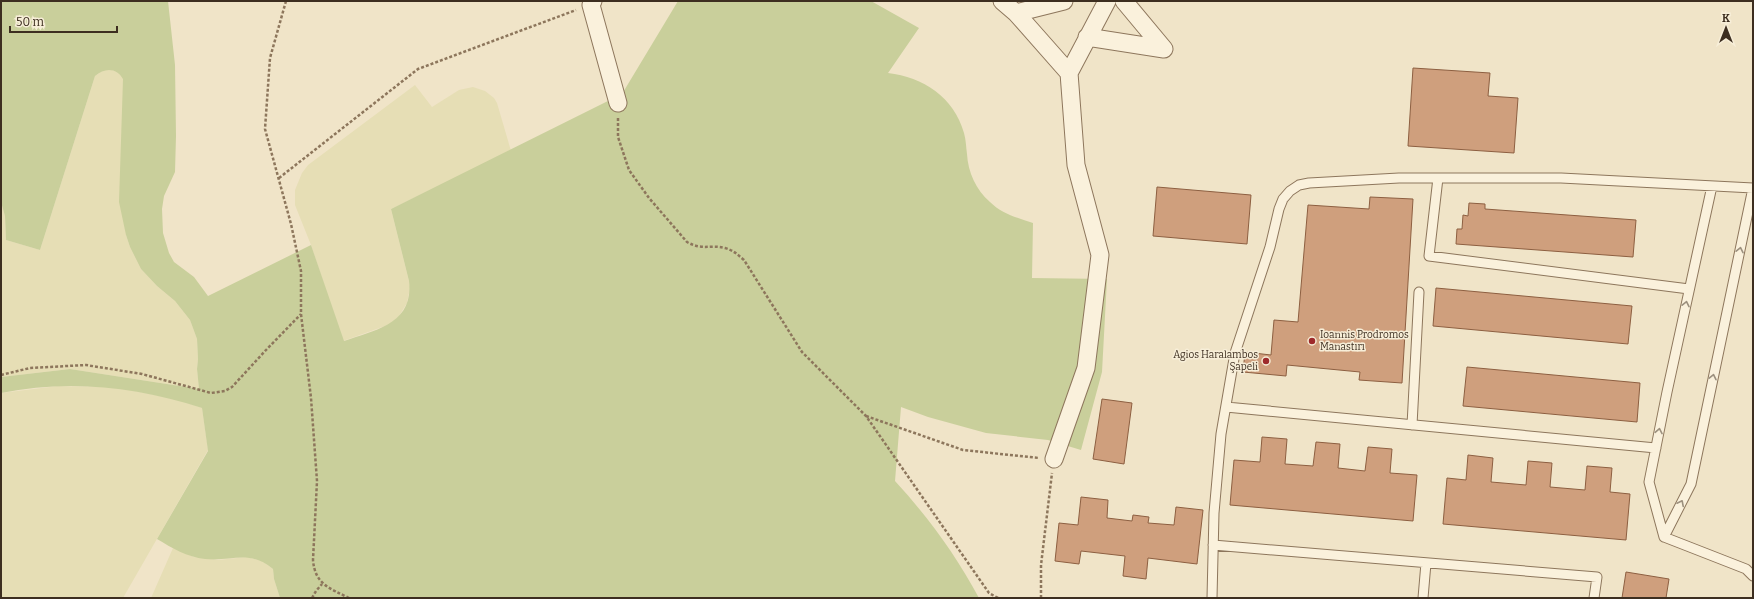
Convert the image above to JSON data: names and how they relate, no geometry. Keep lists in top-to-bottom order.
{
  "places": ["Ioannis Prodromos Manastırı", "Agios Haralambos Şapeli"],
  "scale_bar": "50 m",
  "north": "top"
}
